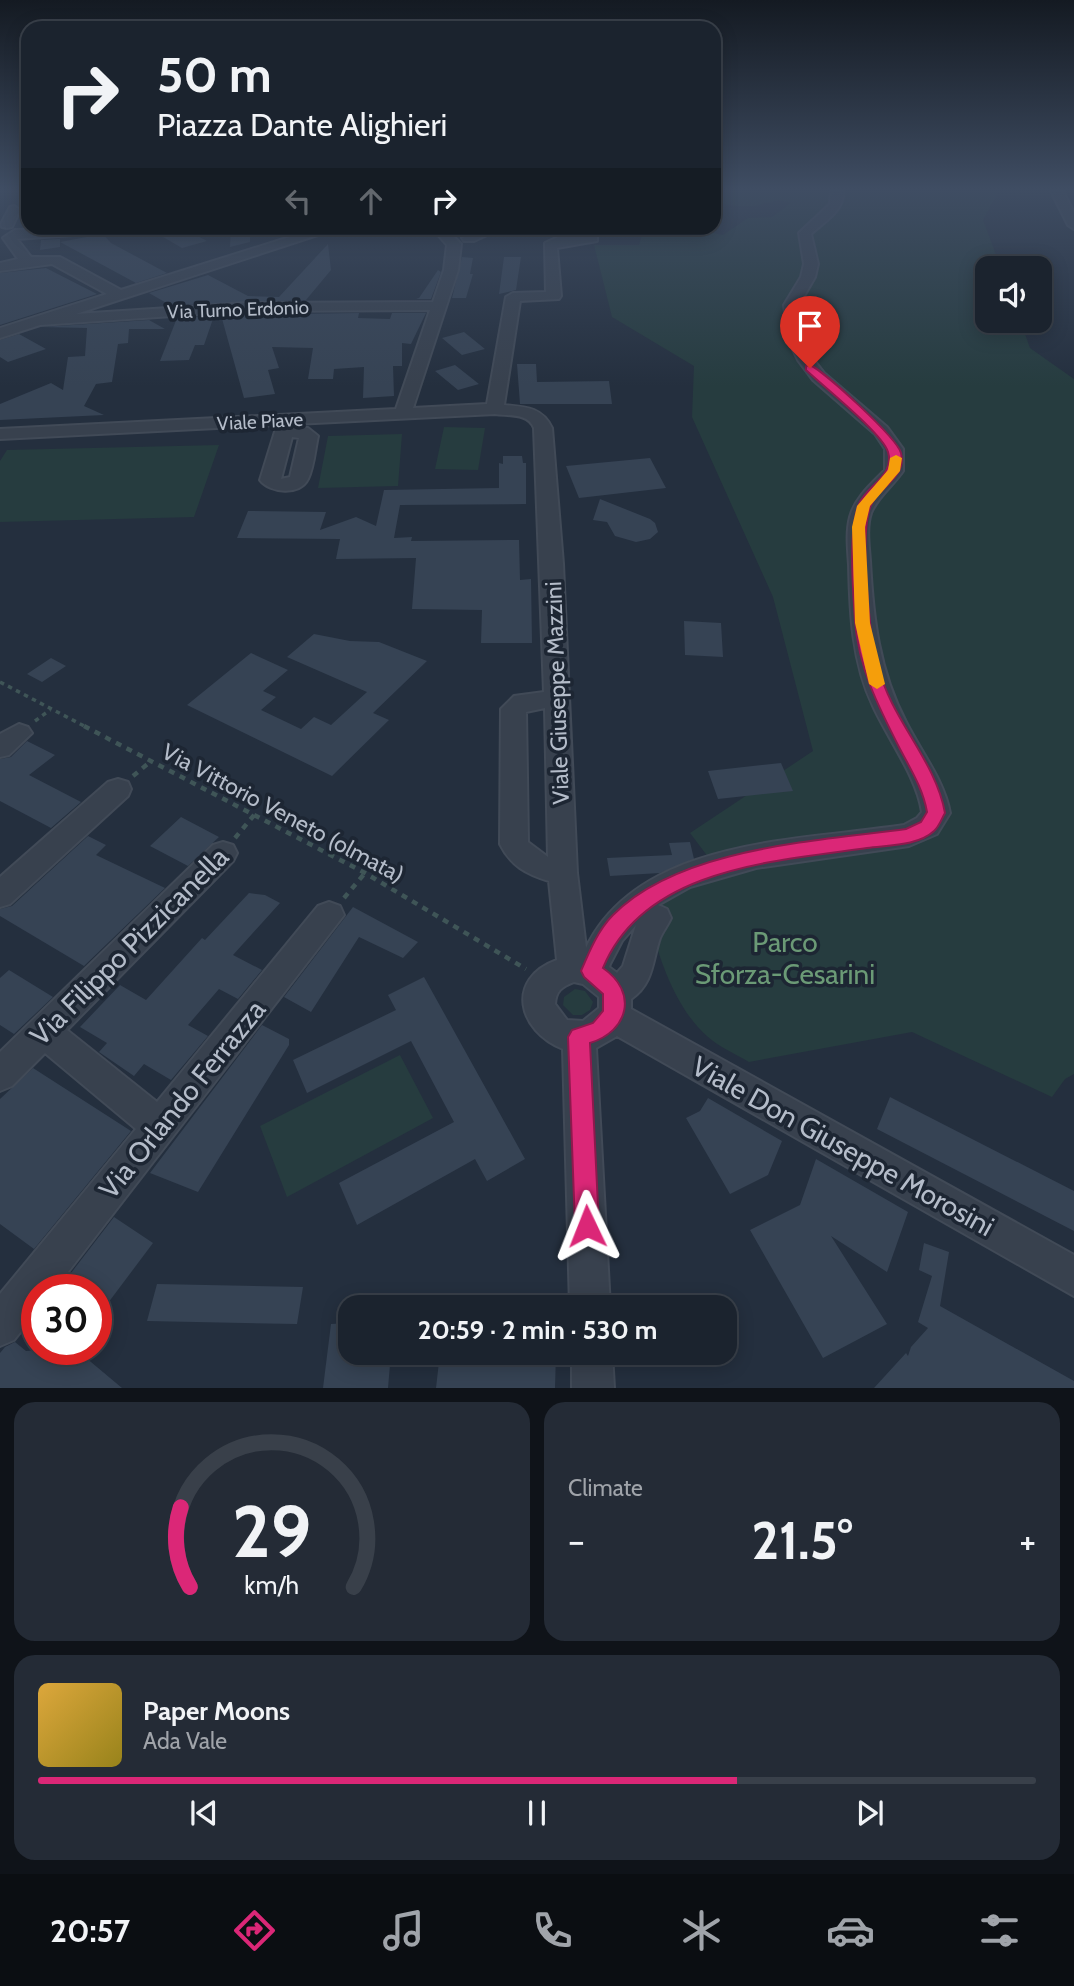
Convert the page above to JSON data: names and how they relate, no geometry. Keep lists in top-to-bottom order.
{
  "streets": {
    "street": [
      "Via Turno Erdonio",
      "Viale Piave",
      "Viale Giuseppe Mazzini",
      "Via Filippo Pizzicanella",
      "Via Orlando Ferrazza",
      "Viale Don Giuseppe Morosini"
    ],
    "path": ["Via Vittorio Veneto (olmata)"]
  },
  "crossings": [
    ["Viale Piave", "Viale Giuseppe Mazzini"],
    ["Viale Giuseppe Mazzini", "Via Vittorio Veneto (olmata)"],
    ["Viale Giuseppe Mazzini", "Viale Don Giuseppe Morosini"],
    ["Via Vittorio Veneto (olmata)", "Via Filippo Pizzicanella"],
    ["Via Vittorio Veneto (olmata)", "Viale Don Giuseppe Morosini"]
  ],
  "parks": ["Parco Sforza-Cesarini"],
  "page": {
    "turn": ["50 m", "Piazza Dante Alighieri"],
    "limit": "30",
    "trip": "20:59 · 2 min · 530 m",
    "tile": "Climate",
    "heat": ["−", "21.5°", "+"],
    "song": ["Paper Moons", "Ada Vale"],
    "tabs": "20:57",
    "gauge": ["29", "km/h"]
  }
}
